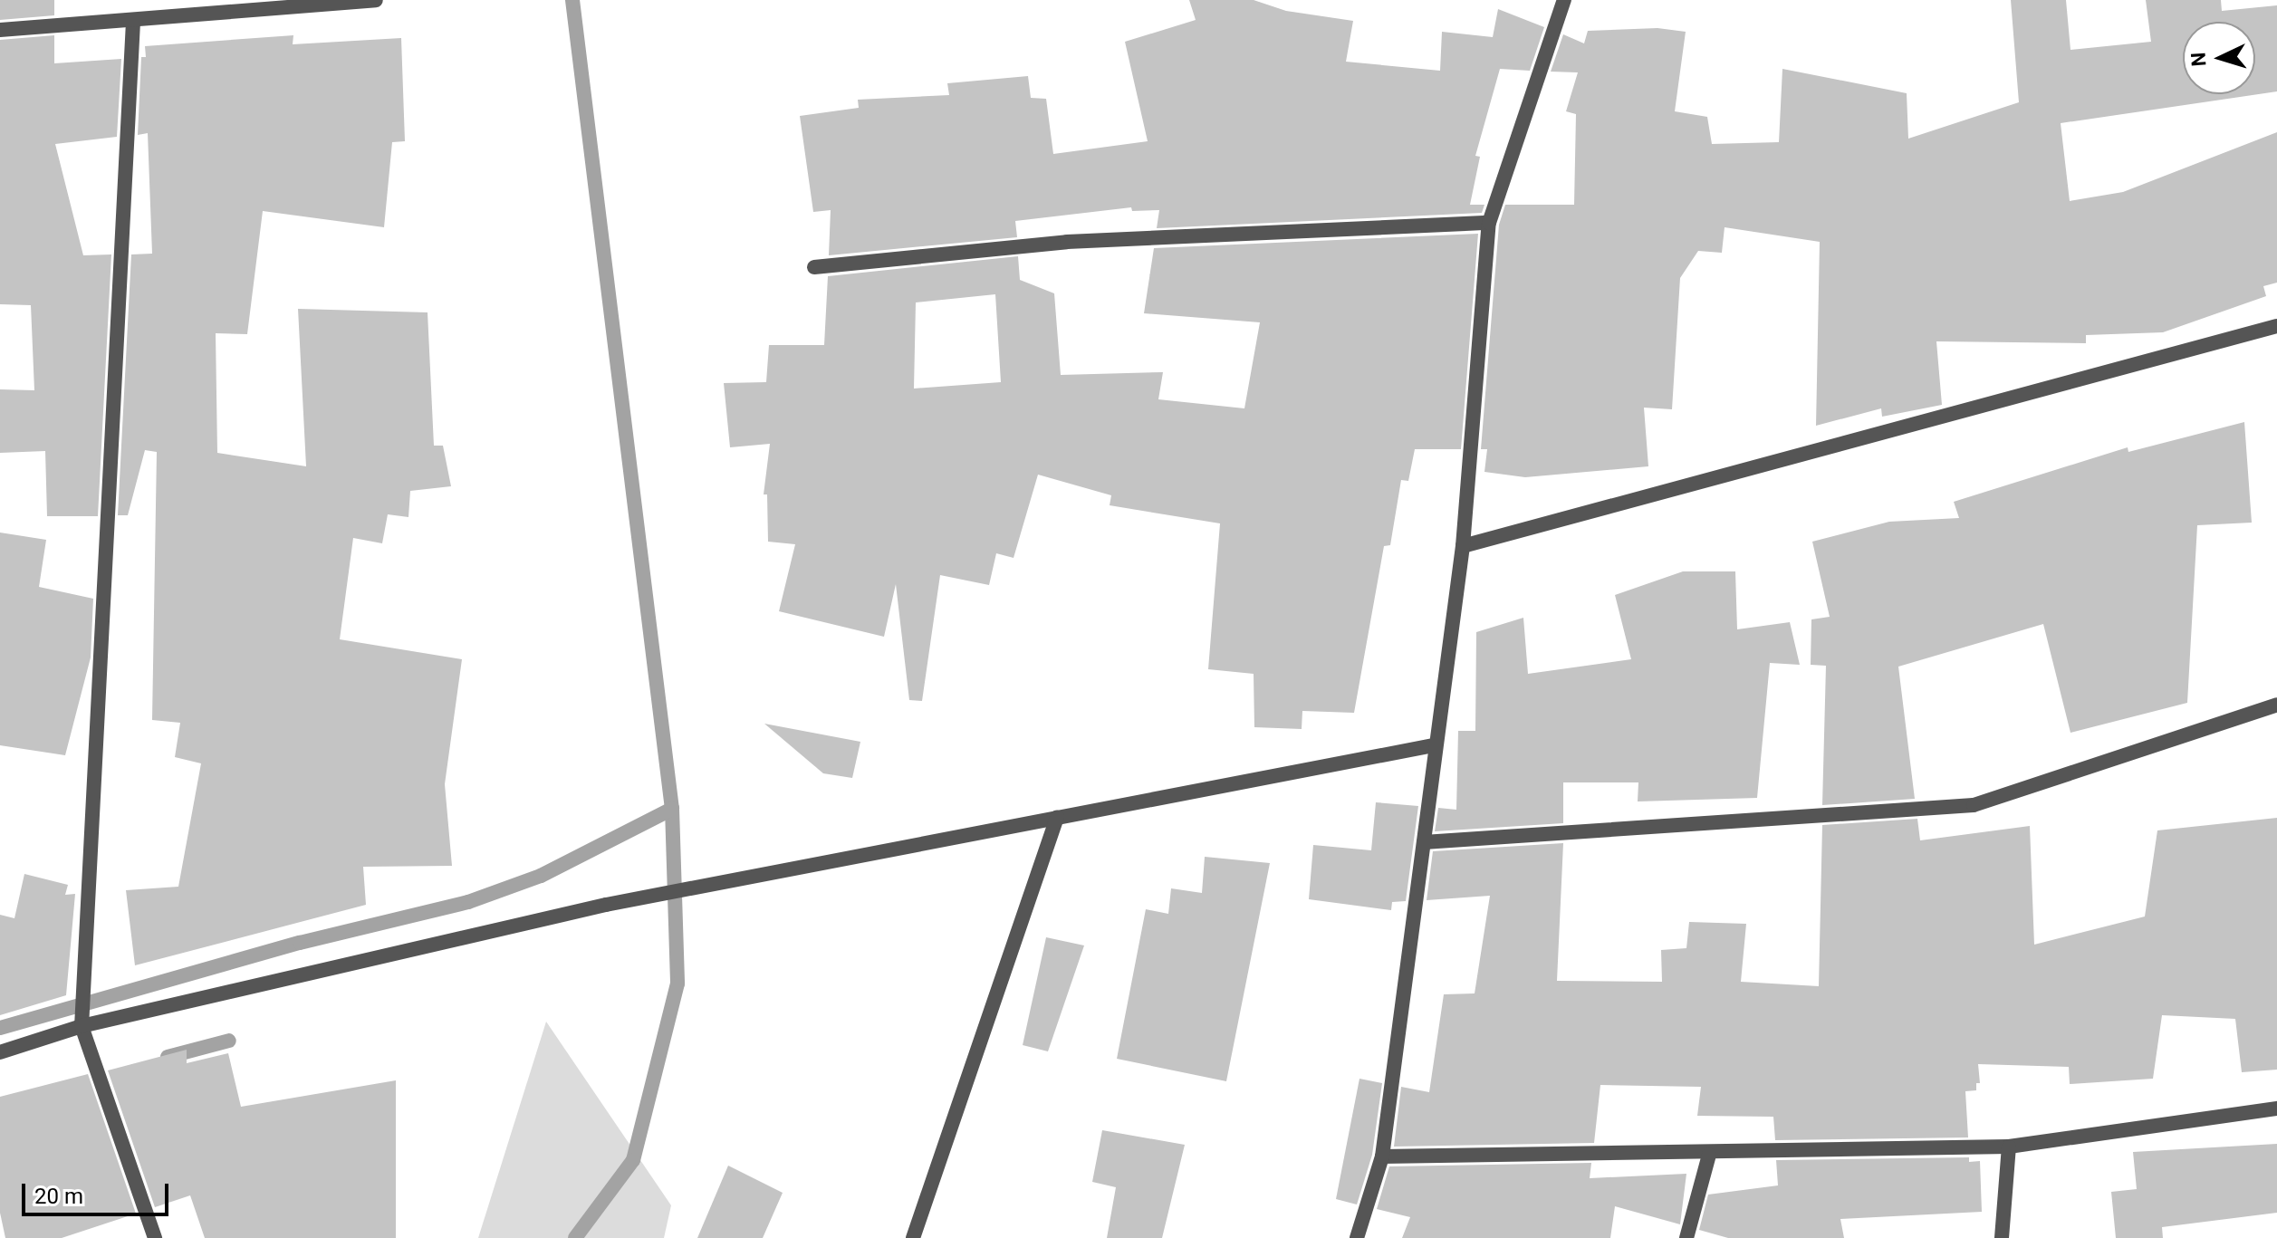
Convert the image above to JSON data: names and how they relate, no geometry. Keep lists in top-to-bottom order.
{
  "scale_bar": "20 m",
  "north": "left"
}
